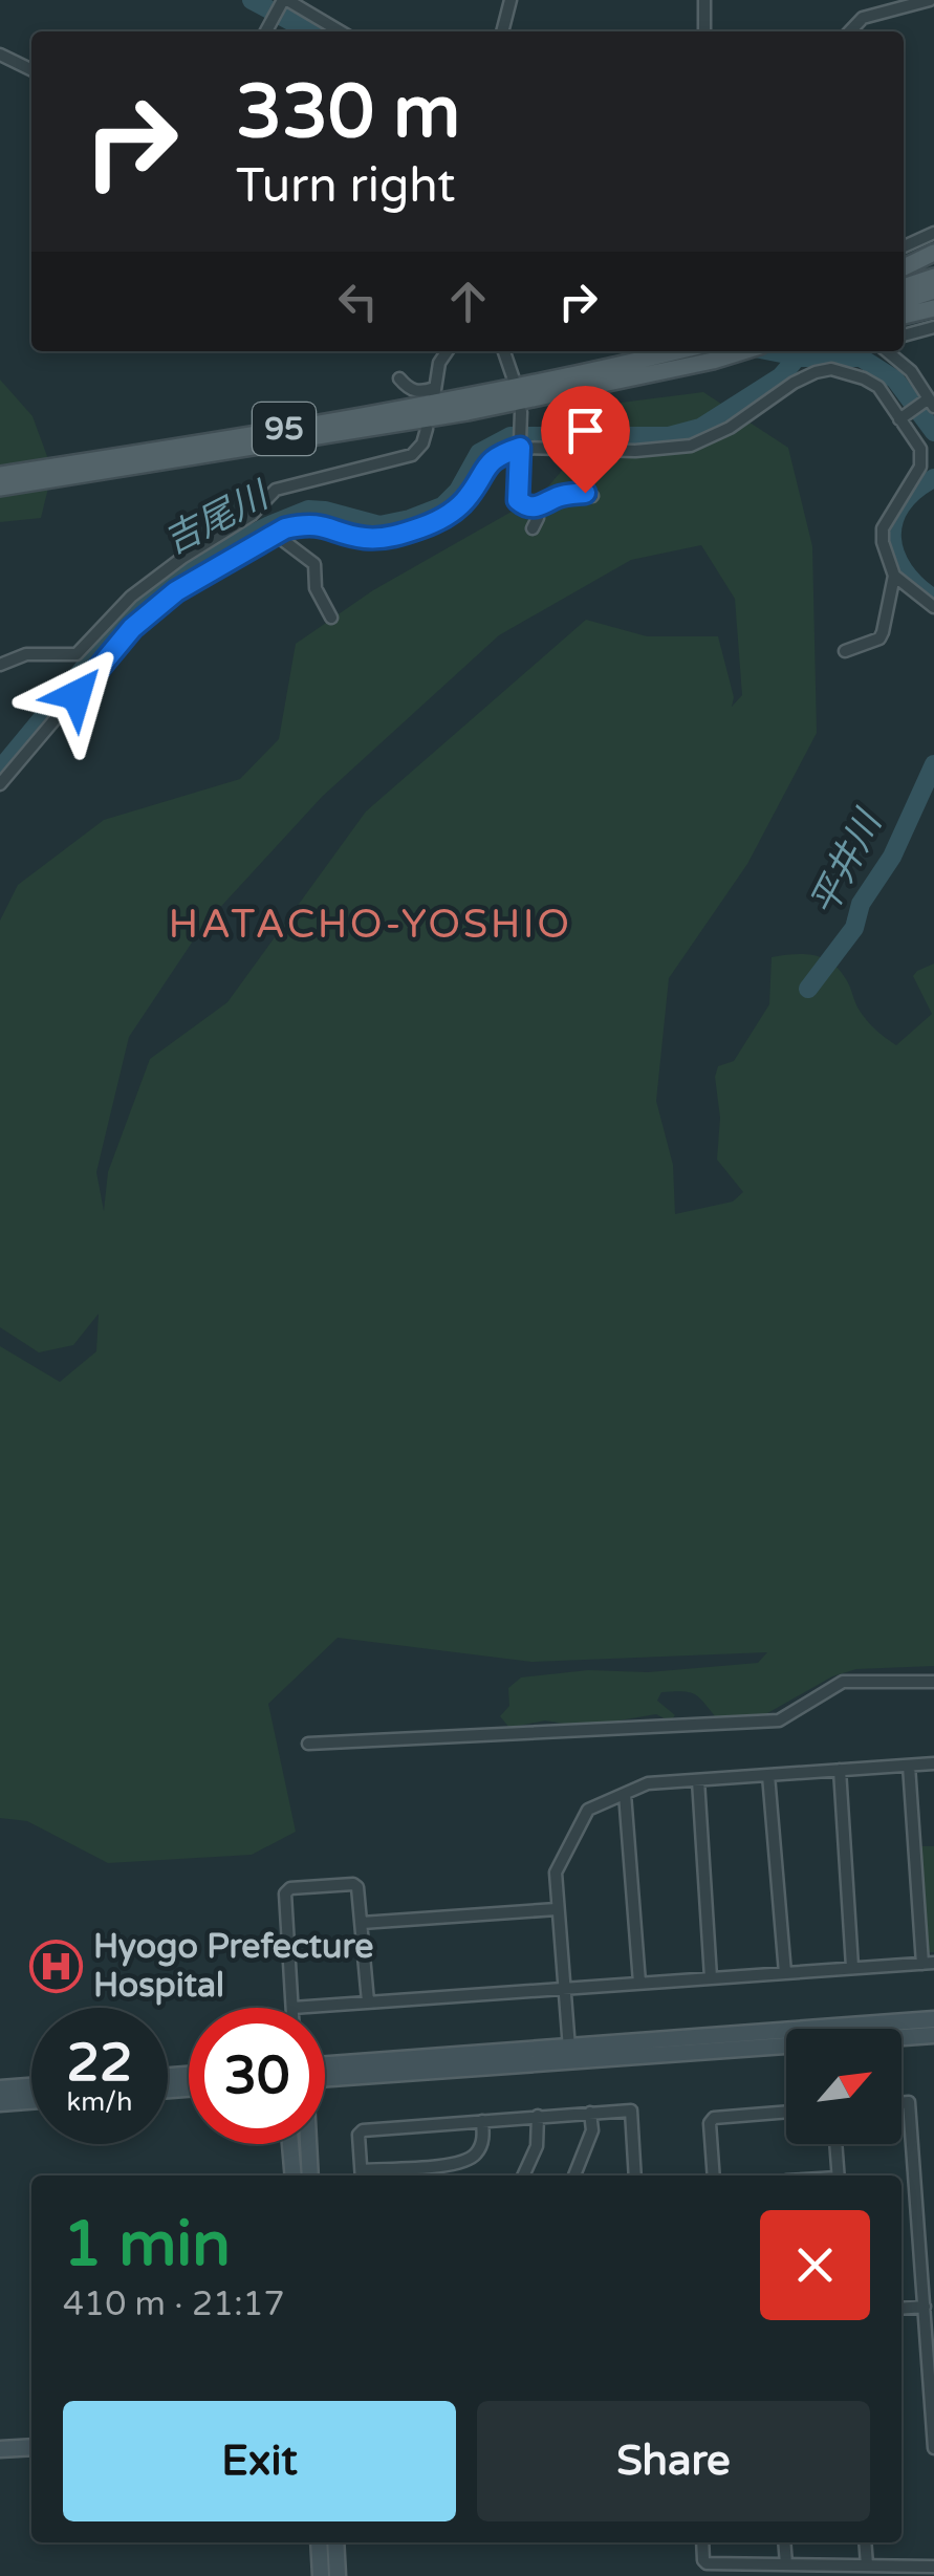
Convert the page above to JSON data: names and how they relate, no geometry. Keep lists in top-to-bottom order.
{
  "streets": {
    "main road": ["95"]
  },
  "districts": ["HATACHO-YOSHIO"],
  "water": ["吉尾川", "平井川"],
  "places": {
    "hospital": ["Hyogo Prefecture Hospital"]
  },
  "north": "top right",
  "page": {
    "turn": ["330 m", "Turn right"],
    "speed": "22 km/h",
    "limit": "30",
    "heading": ["1 min", "410 m · 21:17"],
    "buttons": ["Exit", "Share"]
  }
}
